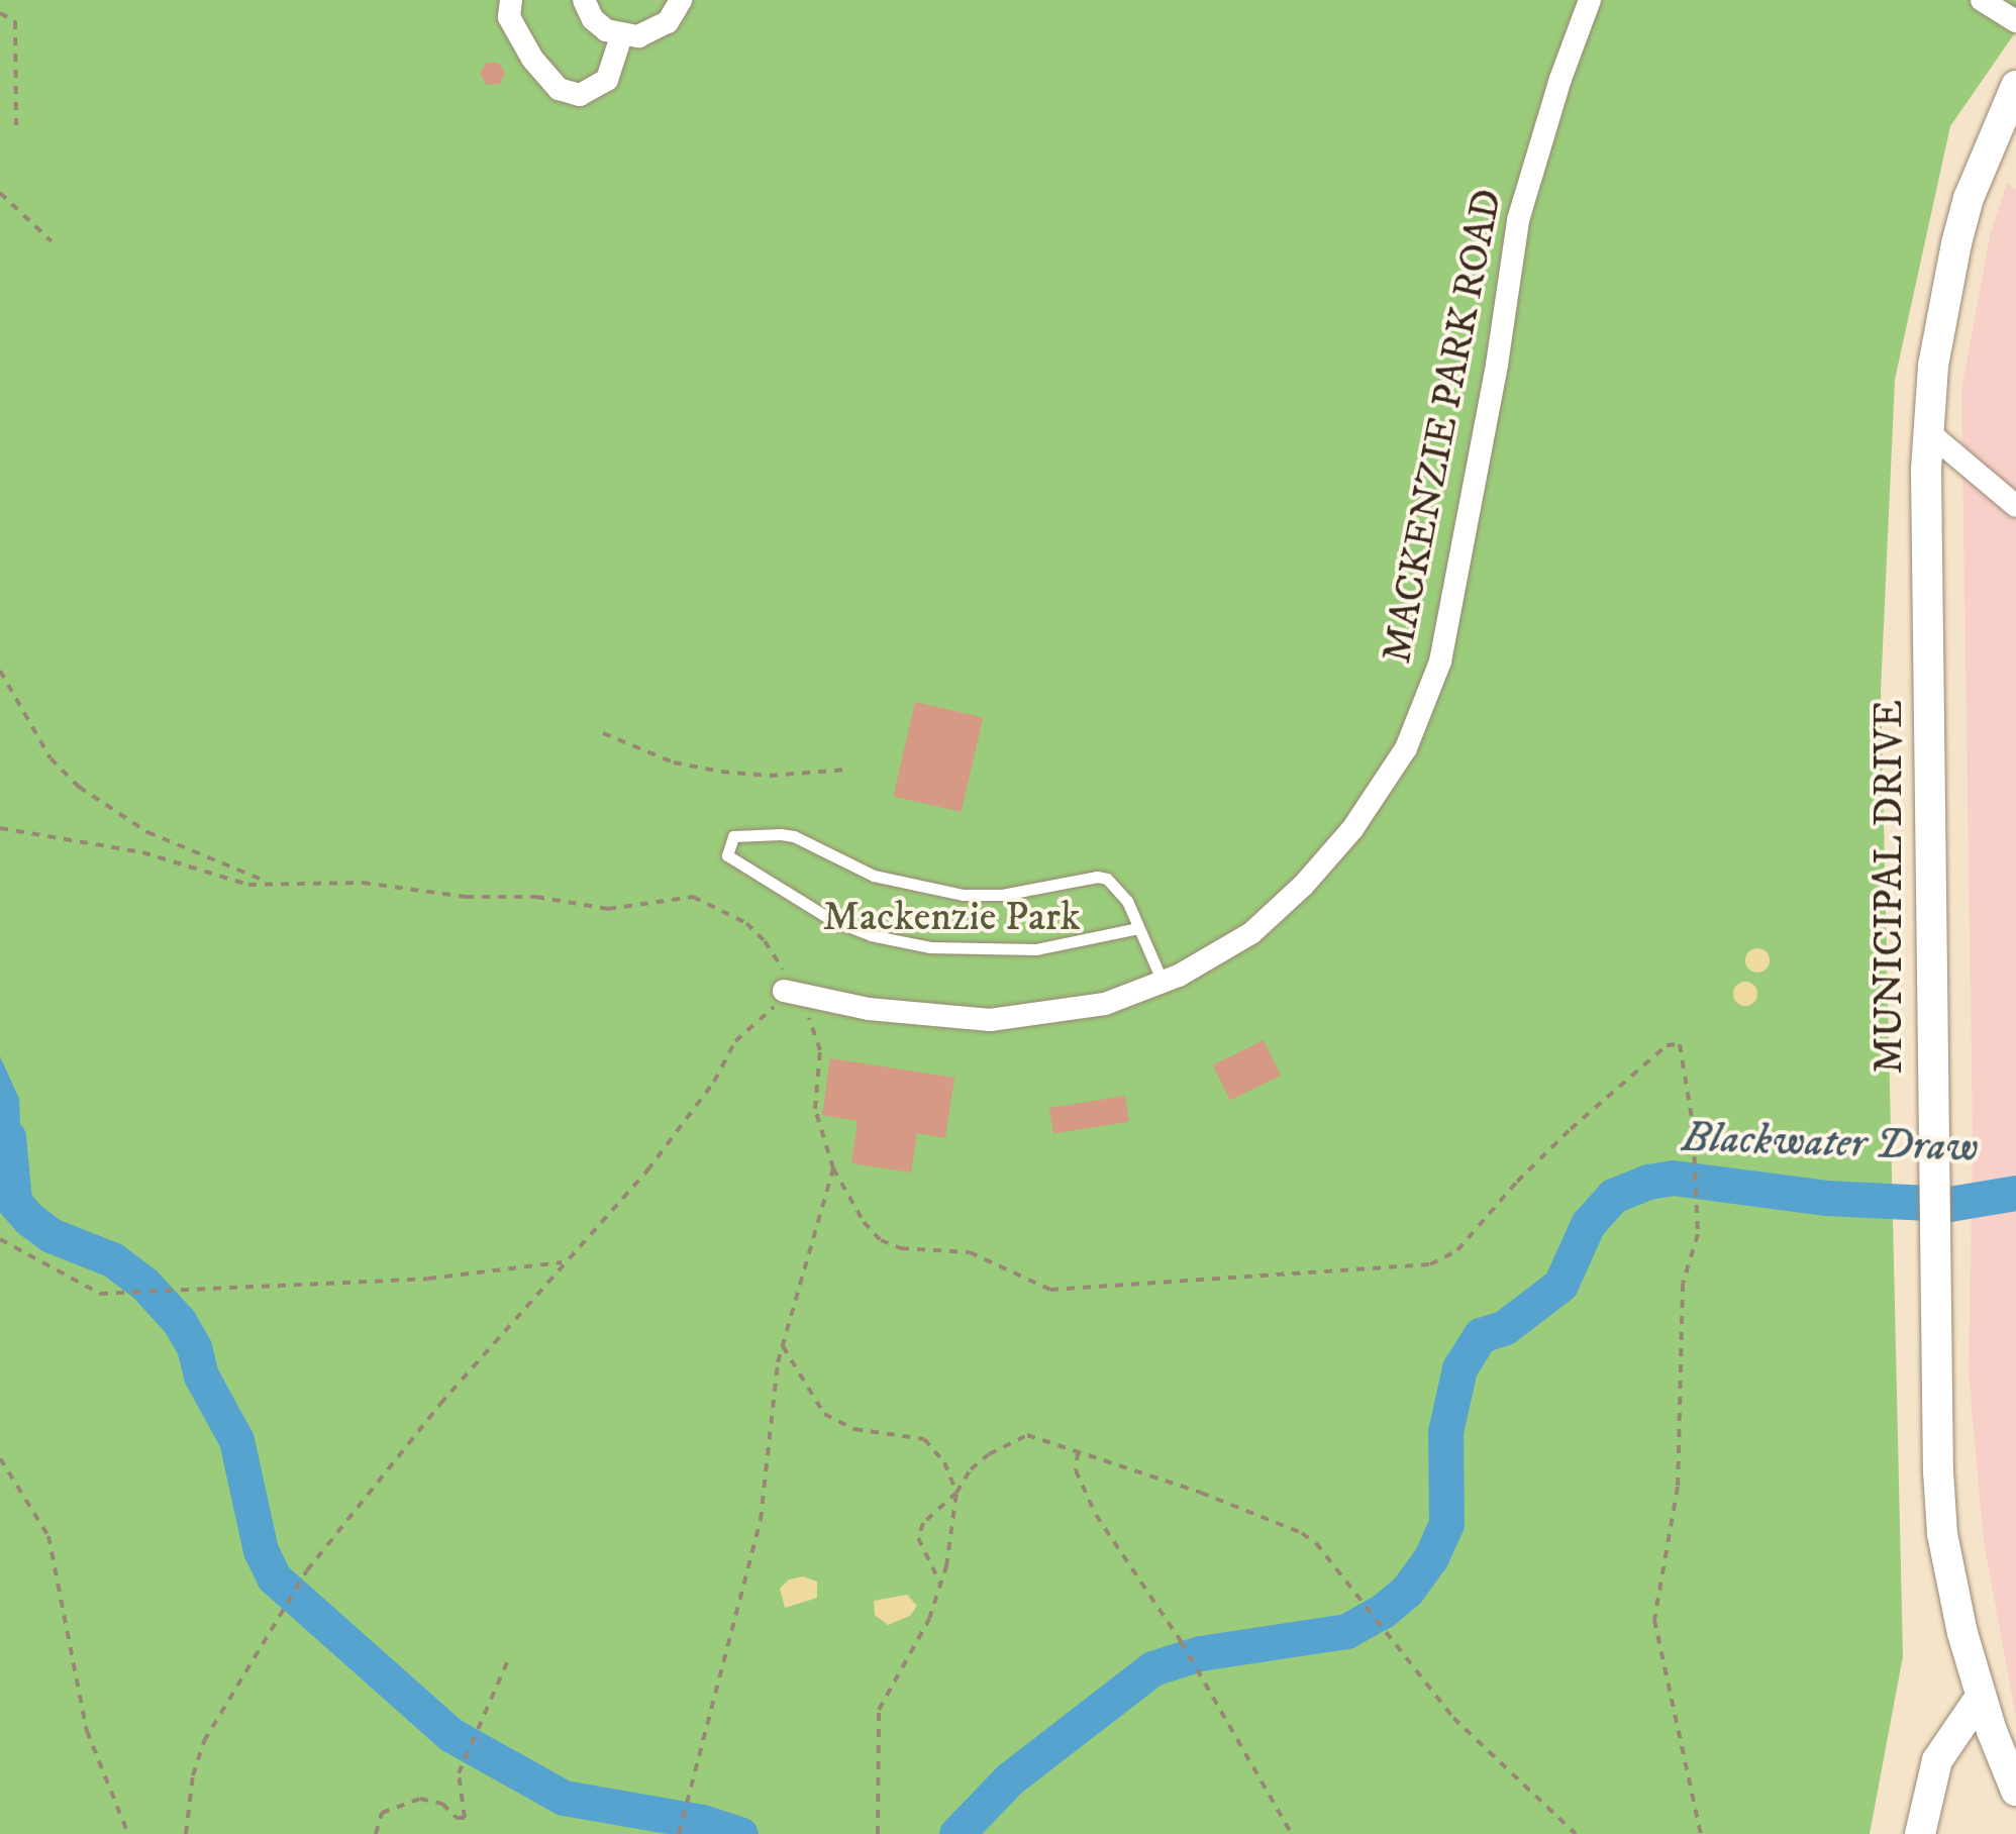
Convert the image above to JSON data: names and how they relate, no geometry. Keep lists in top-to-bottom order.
{
  "streets": {
    "street": ["MACKENZIE PARK ROAD", "MUNICIPAL DRIVE"]
  },
  "water": ["Blackwater Draw"],
  "parks": ["Mackenzie Park"]
}
